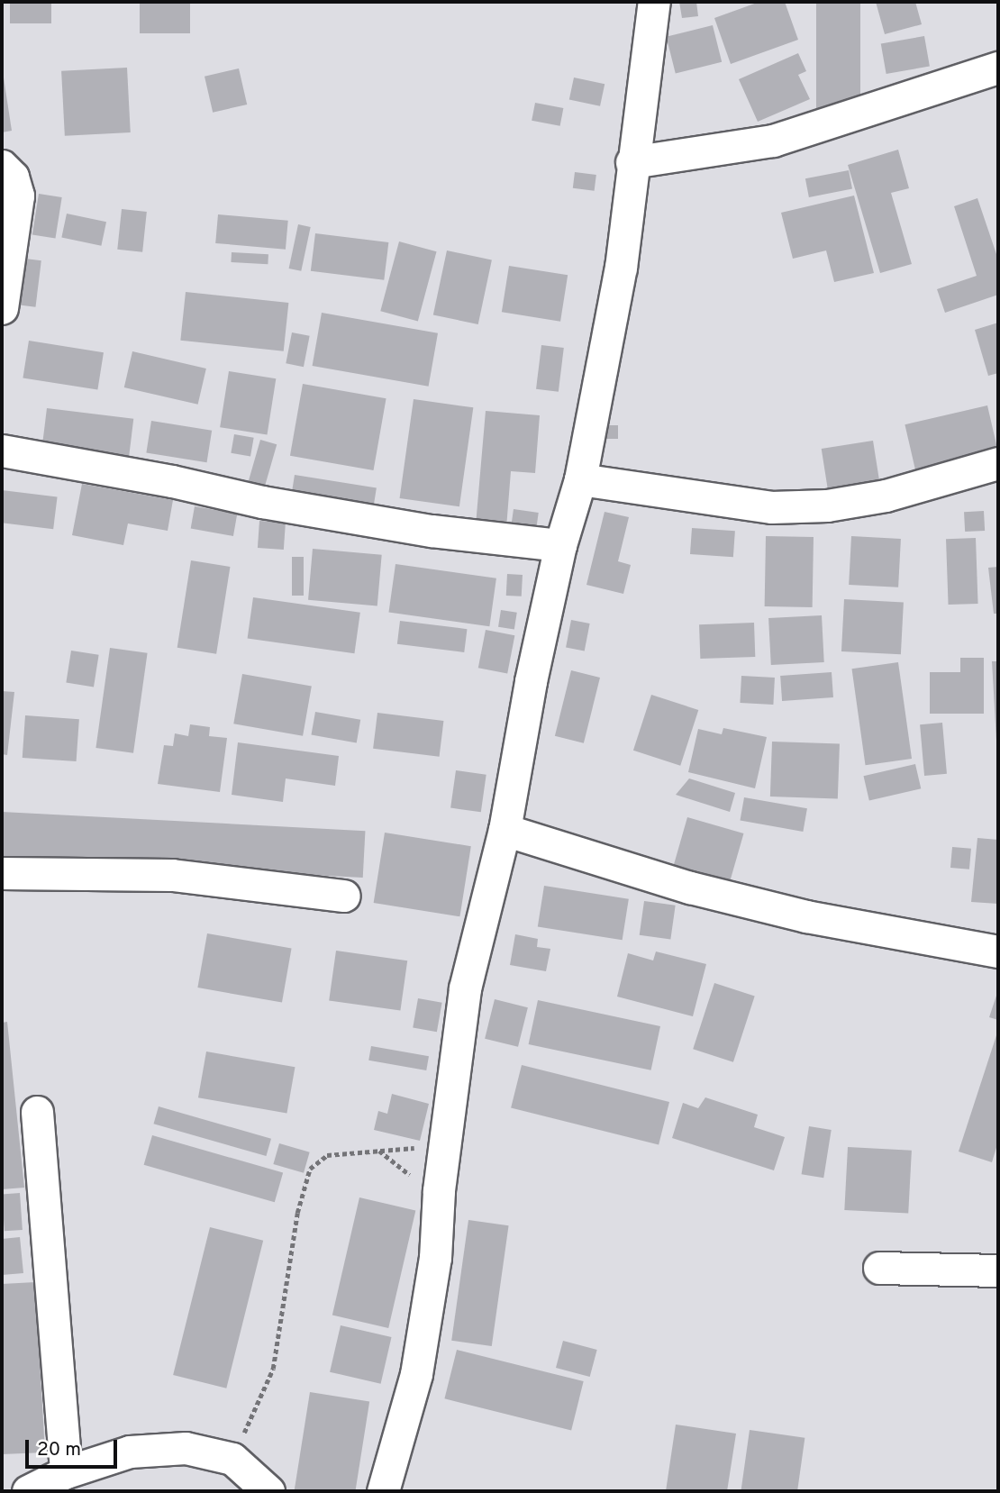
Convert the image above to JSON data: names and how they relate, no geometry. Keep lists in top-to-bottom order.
{
  "scale_bar": "20 m"
}
